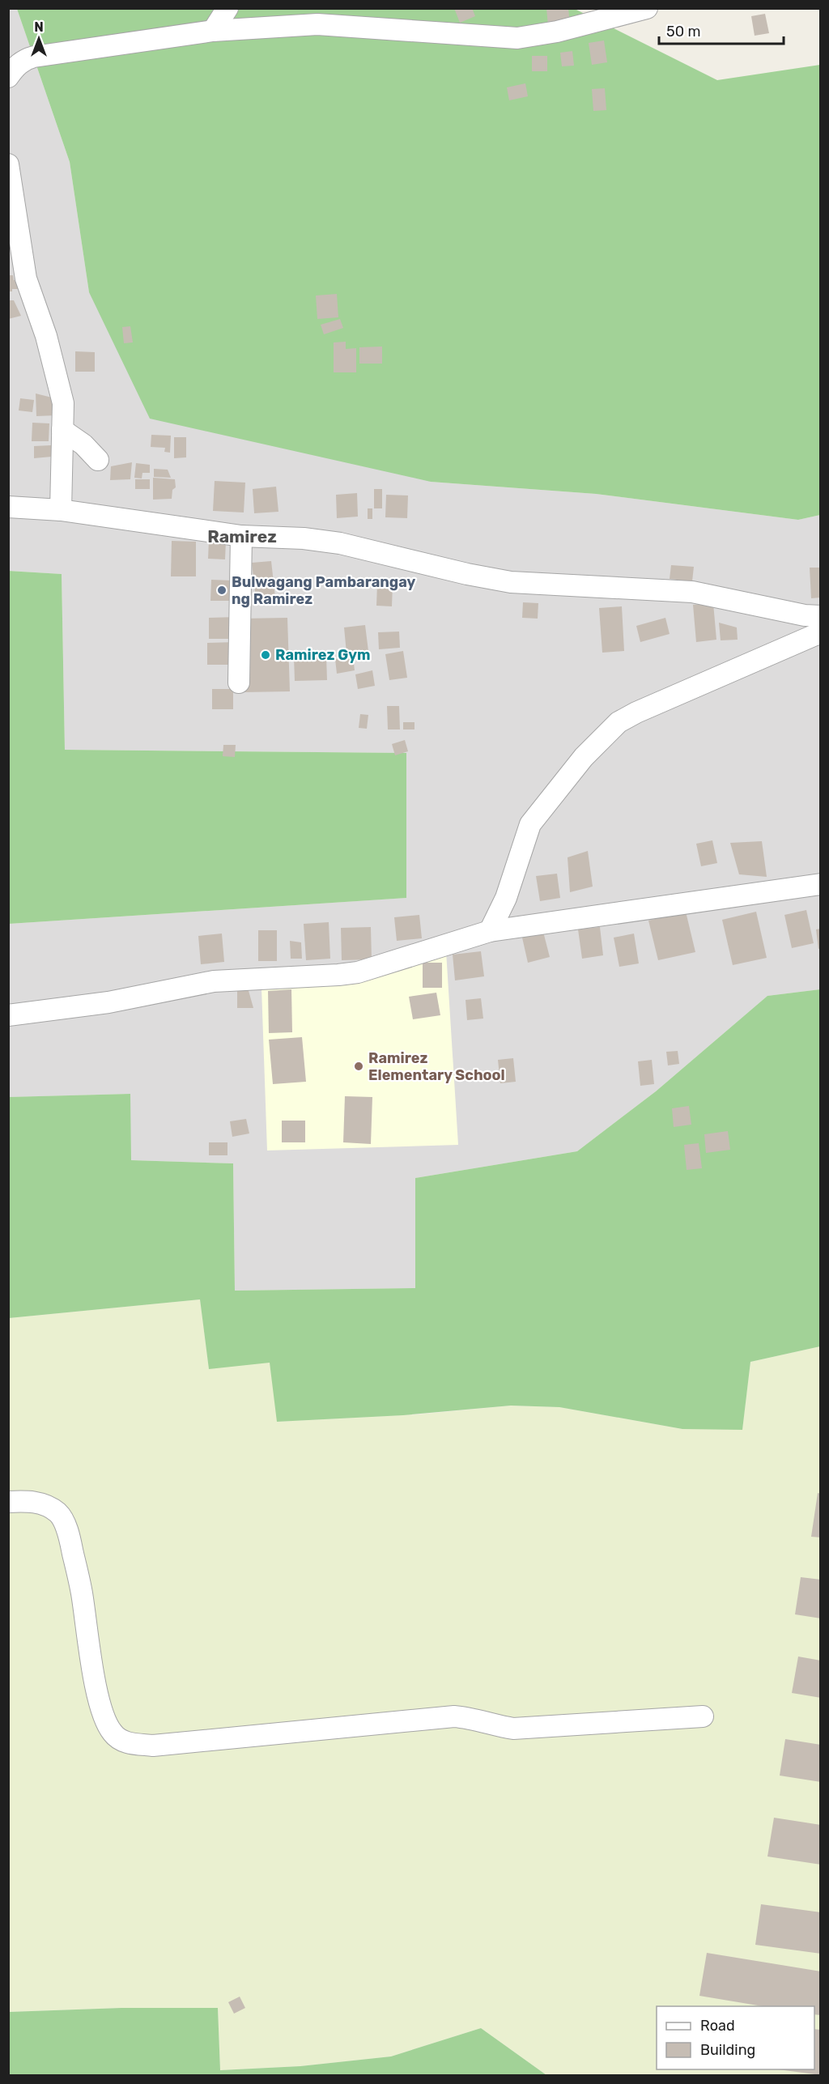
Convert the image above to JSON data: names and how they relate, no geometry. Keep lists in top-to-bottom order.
{
  "districts": ["Ramirez"],
  "places": ["Bulwagang Pambarangay ng Ramirez", "Ramirez Gym", "Ramirez Elementary School"],
  "legend": ["Road", "Building"],
  "scale_bar": "50 m",
  "north": "top"
}
